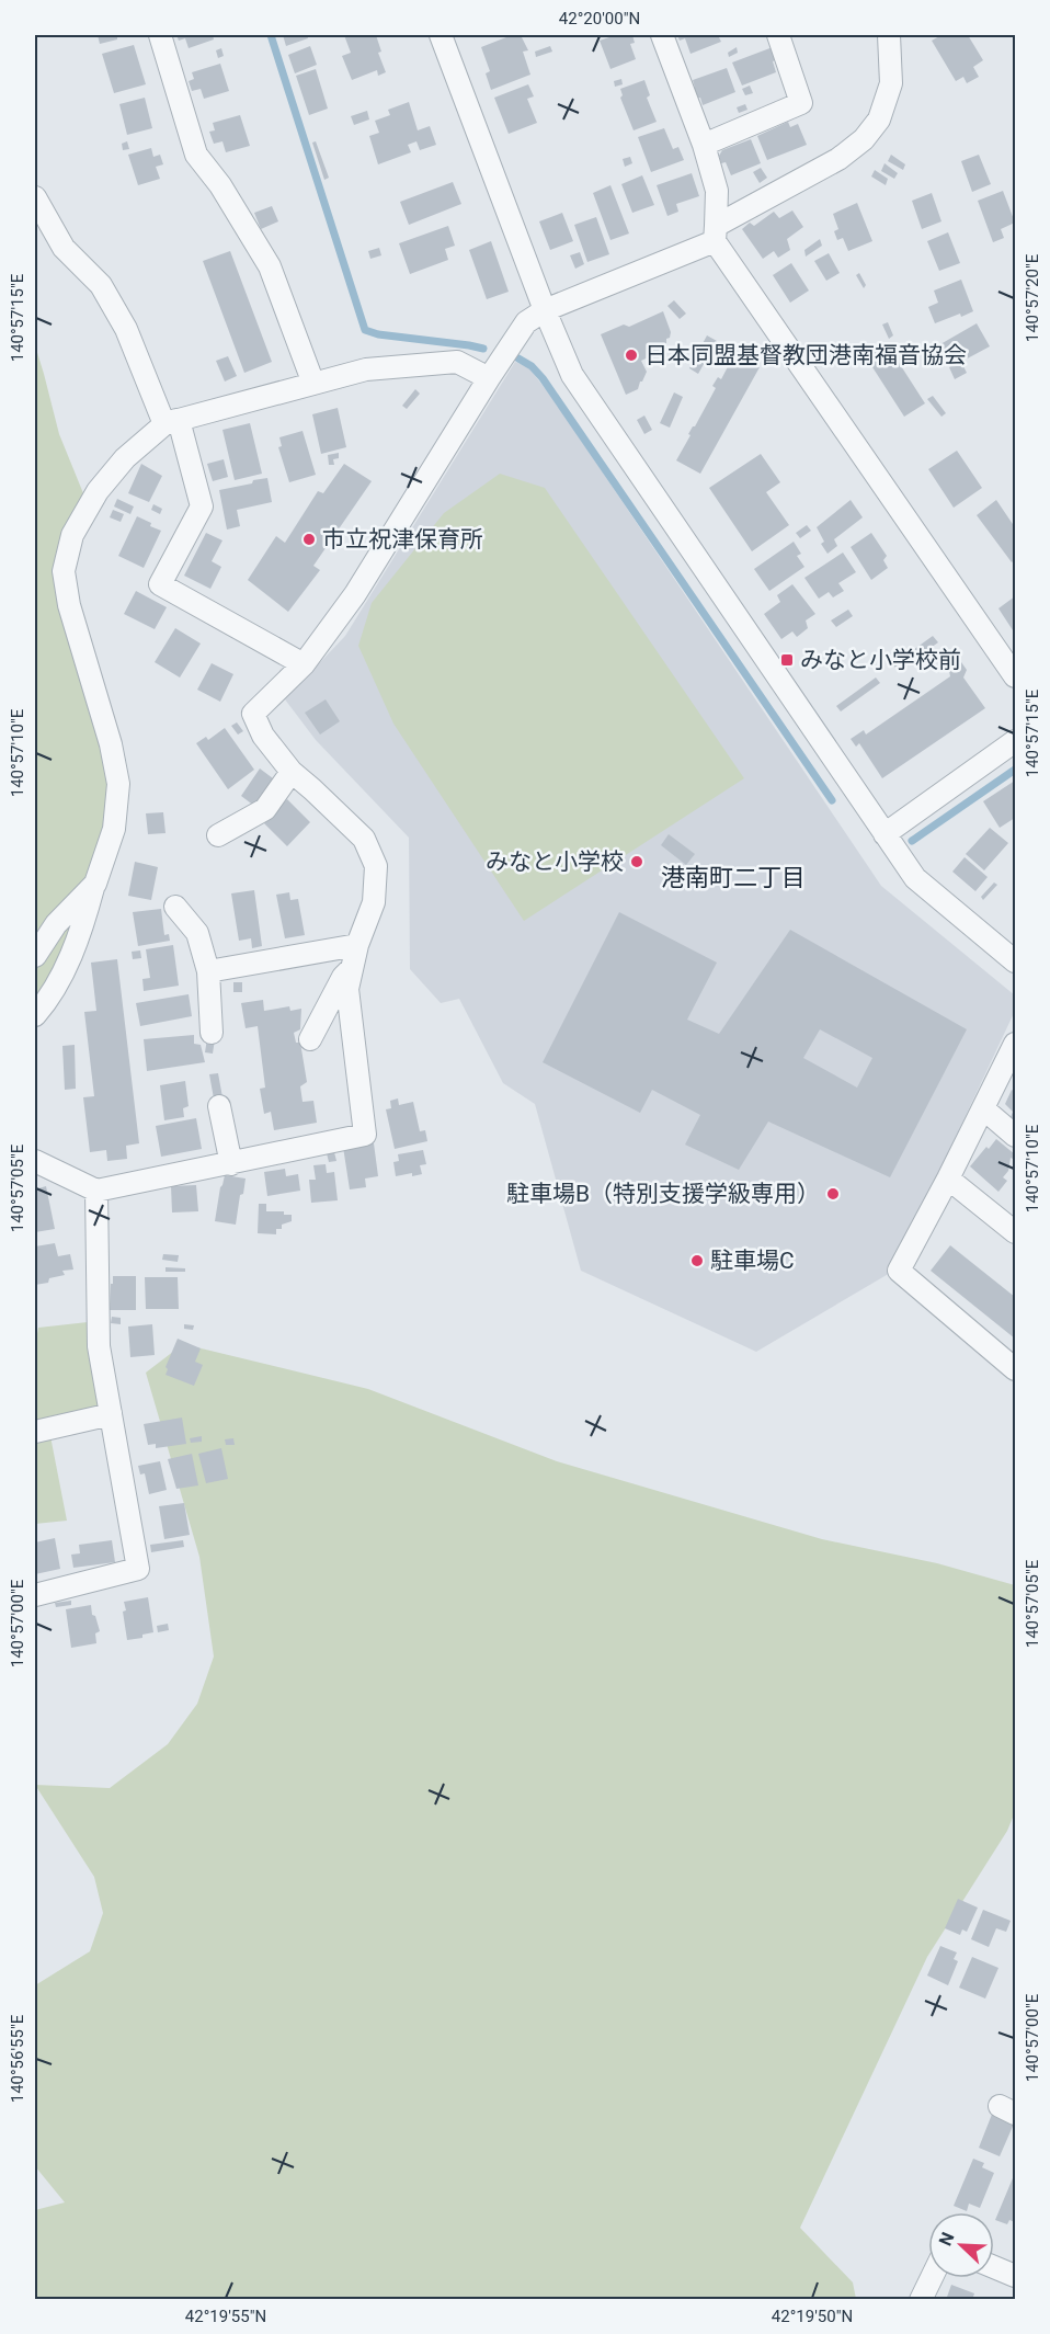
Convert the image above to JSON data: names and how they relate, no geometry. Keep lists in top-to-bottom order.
{
  "districts": ["港南町二丁目"],
  "places": {
    "other": [
      "日本同盟基督教団港南福音協会",
      "市立祝津保育所",
      "みなと小学校",
      "駐車場B（特別支援学級専用）",
      "駐車場C"
    ],
    "transit": ["みなと小学校前"]
  },
  "north": "top left",
  "coordinates": [
    "42°20'00\"N",
    "140°57'20\"E",
    "140°57'15\"E",
    "140°57'10\"E",
    "140°57'05\"E",
    "140°57'00\"E",
    "140°56'55\"E",
    "42°19'55\"N",
    "42°19'50\"N"
  ]
}
